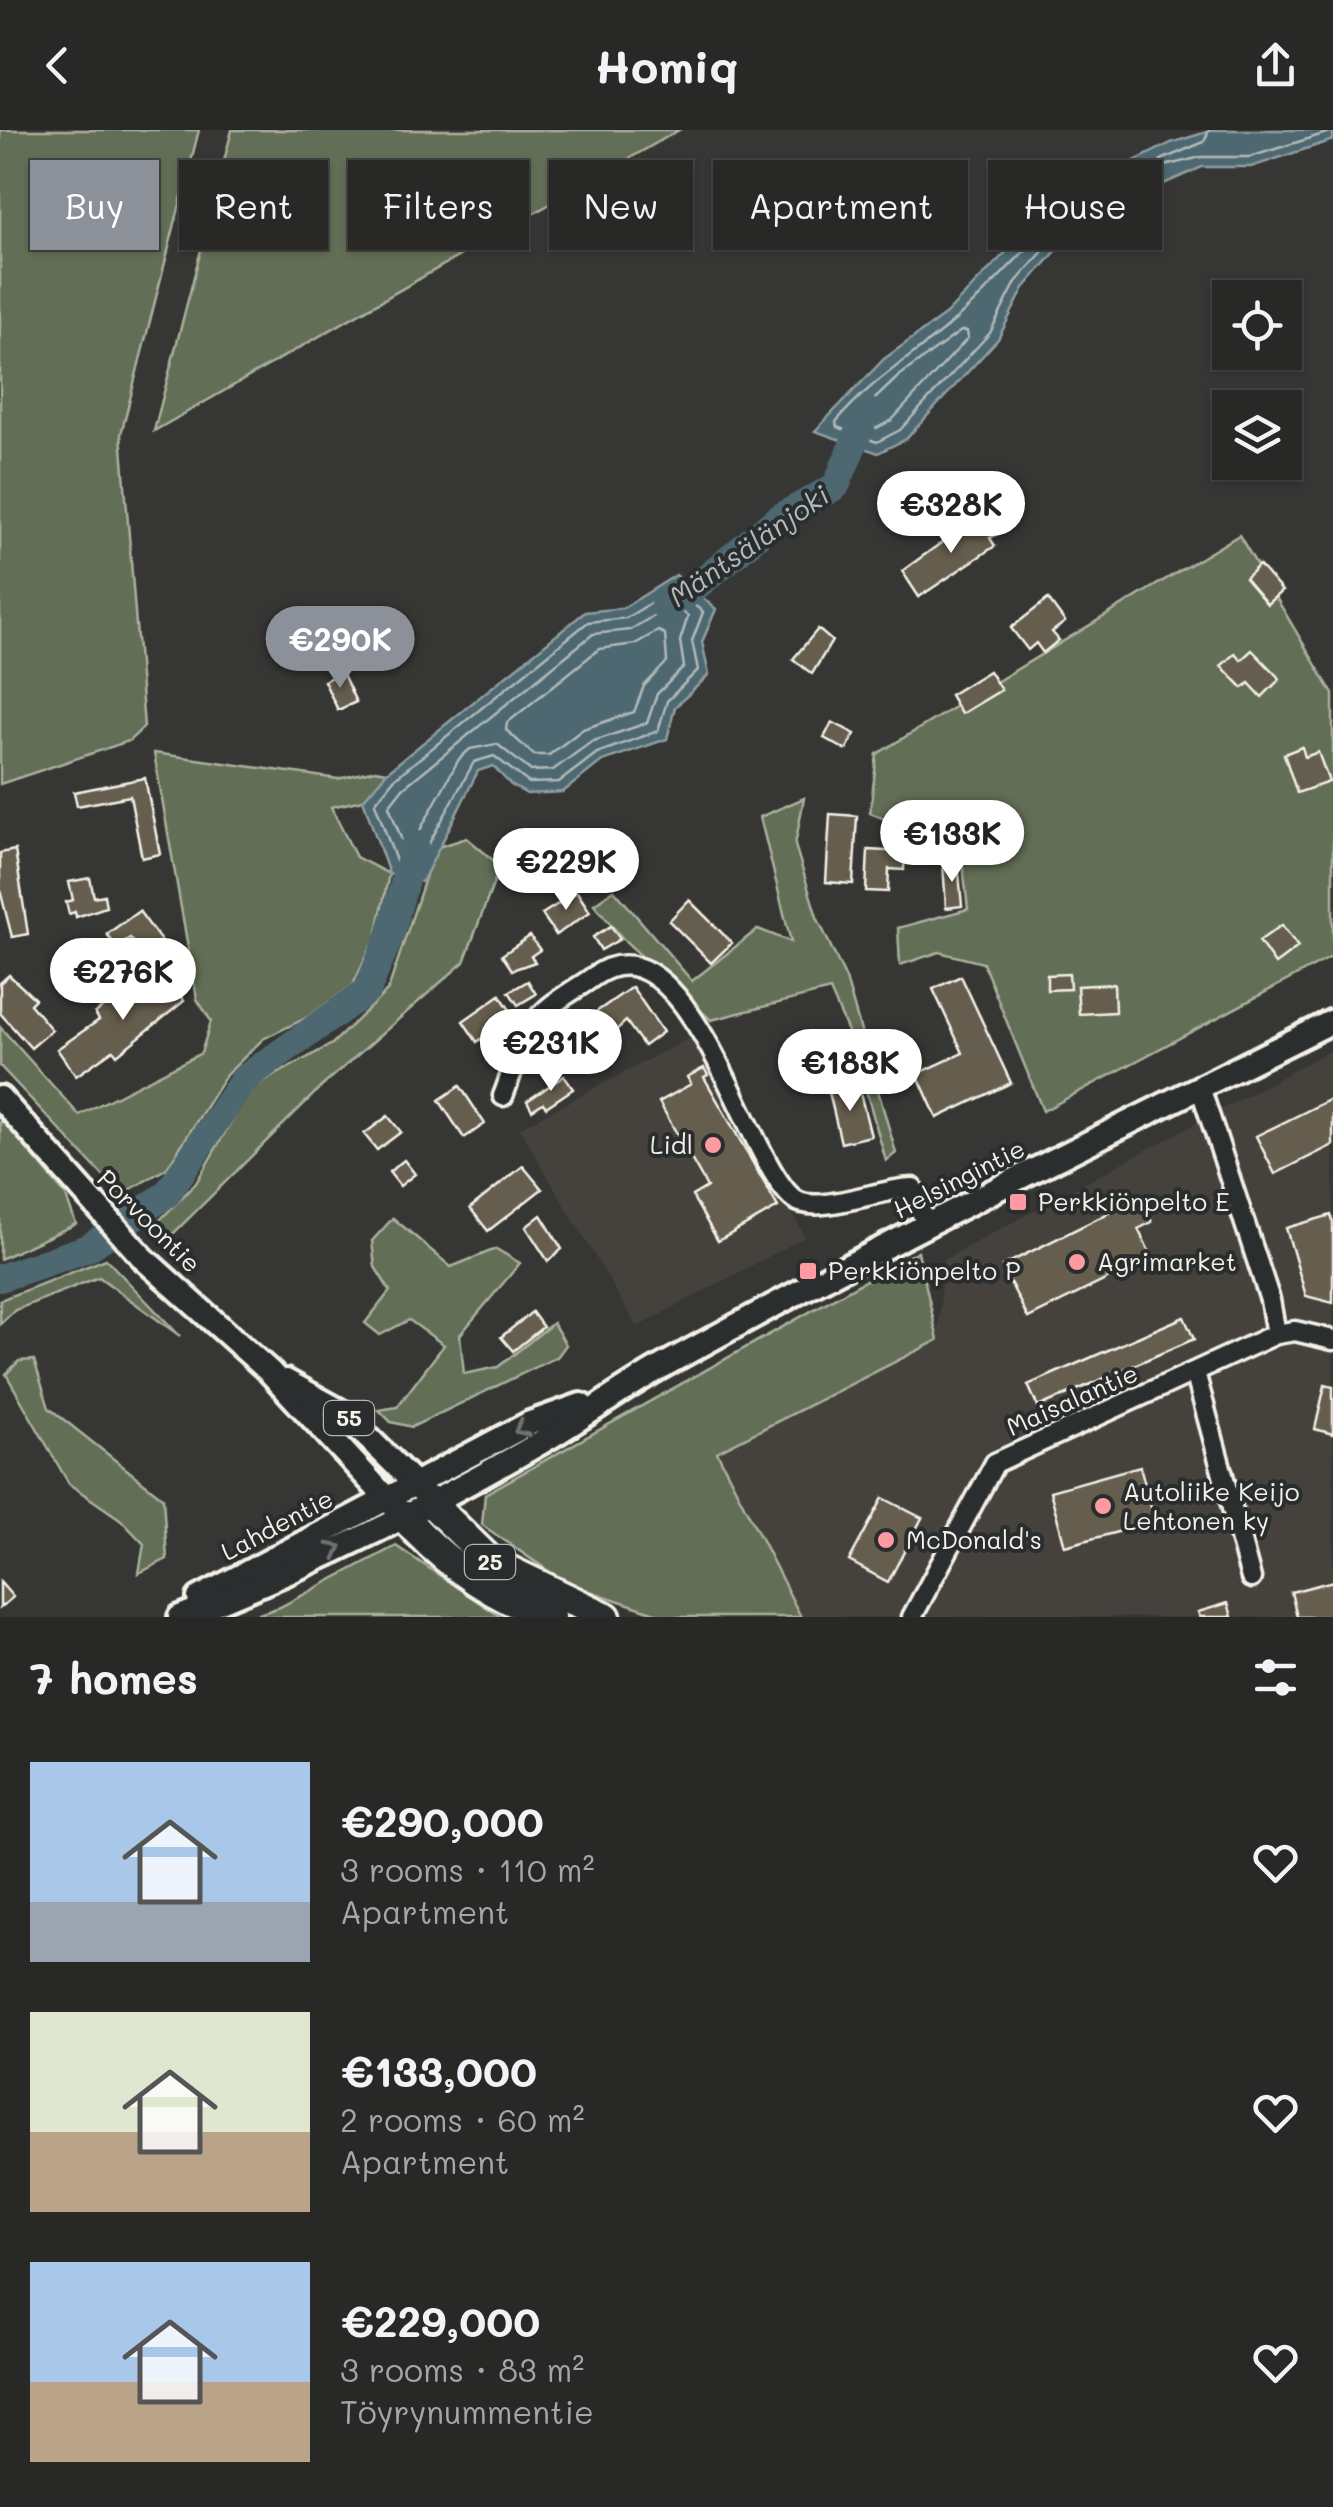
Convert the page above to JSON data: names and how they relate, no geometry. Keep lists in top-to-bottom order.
{
  "streets": {
    "highway": ["25"],
    "main road": [
      "Helsingintie",
      "Porvoontie",
      "55",
      "Lahdentie"
    ],
    "street": ["Maisalantie"]
  },
  "crossings": [
    ["Helsingintie", "Porvoontie"],
    ["Helsingintie", "Lahdentie"],
    ["Helsingintie", "25"],
    ["Porvoontie", "Lahdentie"],
    ["Porvoontie", "25"],
    ["Lahdentie", "25"]
  ],
  "water": ["Mäntsälänjoki"],
  "places": {
    "other": [
      "Lidl",
      "Agrimarket",
      "Autoliike Keijo Lehtonen ky",
      "McDonald's"
    ],
    "transit": ["Perkkiönpelto E", "Perkkiönpelto P"]
  },
  "page": {
    "header": "Homiq",
    "chip": [
      "Buy",
      "Rent",
      "Filters",
      "New",
      "Apartment",
      "House"
    ],
    "price": [
      "€328K",
      "€290K",
      "€133K",
      "€229K",
      "€276K",
      "€231K",
      "€183K"
    ],
    "heading": "7 homes",
    "list": [
      {
        "name": "€290,000",
        "note": "3 rooms · 110 m² · Apartment"
      },
      {
        "name": "€133,000",
        "note": "2 rooms · 60 m² · Apartment"
      },
      {
        "name": "€229,000",
        "note": "3 rooms · 83 m² · Töyrynummentie"
      }
    ]
  }
}
